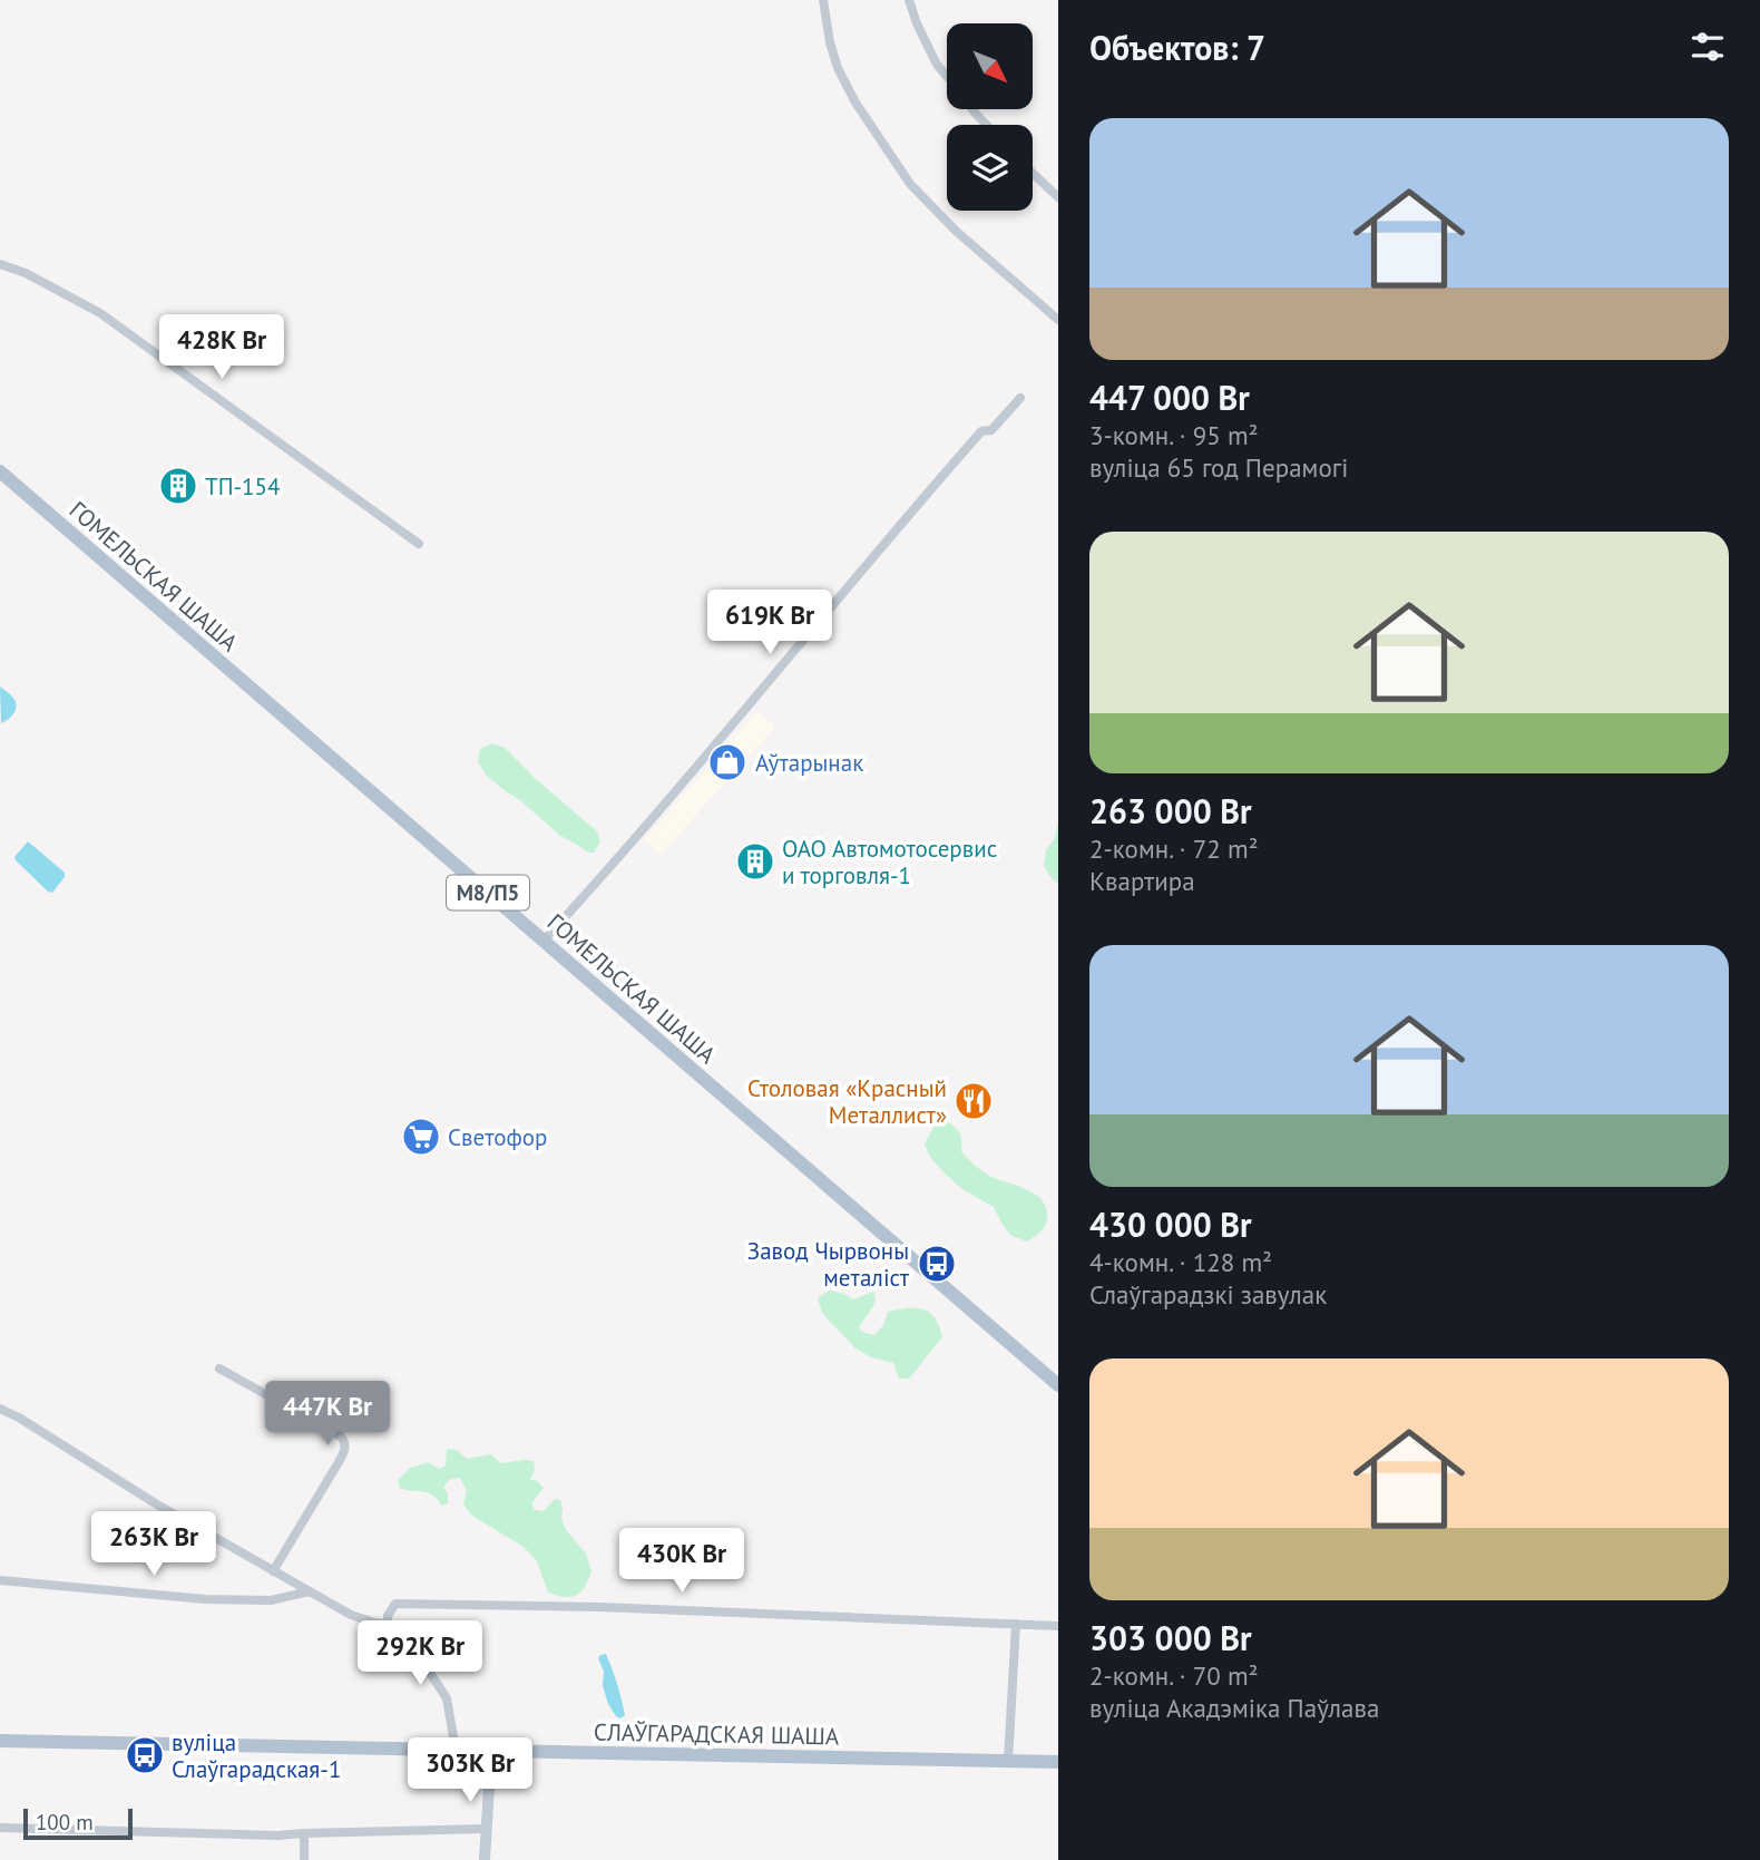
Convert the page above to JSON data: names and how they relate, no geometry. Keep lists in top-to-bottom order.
{
  "streets": {
    "main road": ["ГОМЕЛЬСКАЯ ШАША", "М8/П5", "СЛАЎГАРАДСКАЯ ШАША"]
  },
  "places": {
    "building": ["ТП-154", "ОАО Автомотосервис и торговля-1"],
    "shop": ["Аўтарынак"],
    "restaurant": ["Столовая «Красный Металлист»"],
    "supermarket": ["Светофор"],
    "bus stop": ["Завод Чырвоны металіст", "вуліца Слаўгарадская-1"]
  },
  "scale_bar": "100 m",
  "north": "bottom right",
  "page": {
    "heading": "Объектов: 7",
    "list": [
      {
        "name": "447 000 Br",
        "note": "3-комн. · 95 m² · вуліца 65 год Перамогі"
      },
      {
        "name": "263 000 Br",
        "note": "2-комн. · 72 m² · Квартира"
      },
      {
        "name": "430 000 Br",
        "note": "4-комн. · 128 m² · Слаўгарадзкі завулак"
      },
      {
        "name": "303 000 Br",
        "note": "2-комн. · 70 m² · вуліца Акадэміка Паўлава"
      }
    ],
    "price": [
      "428K Br",
      "619K Br",
      "447K Br",
      "263K Br",
      "430K Br",
      "292K Br",
      "303K Br"
    ],
    "scale": "100 m"
  }
}
